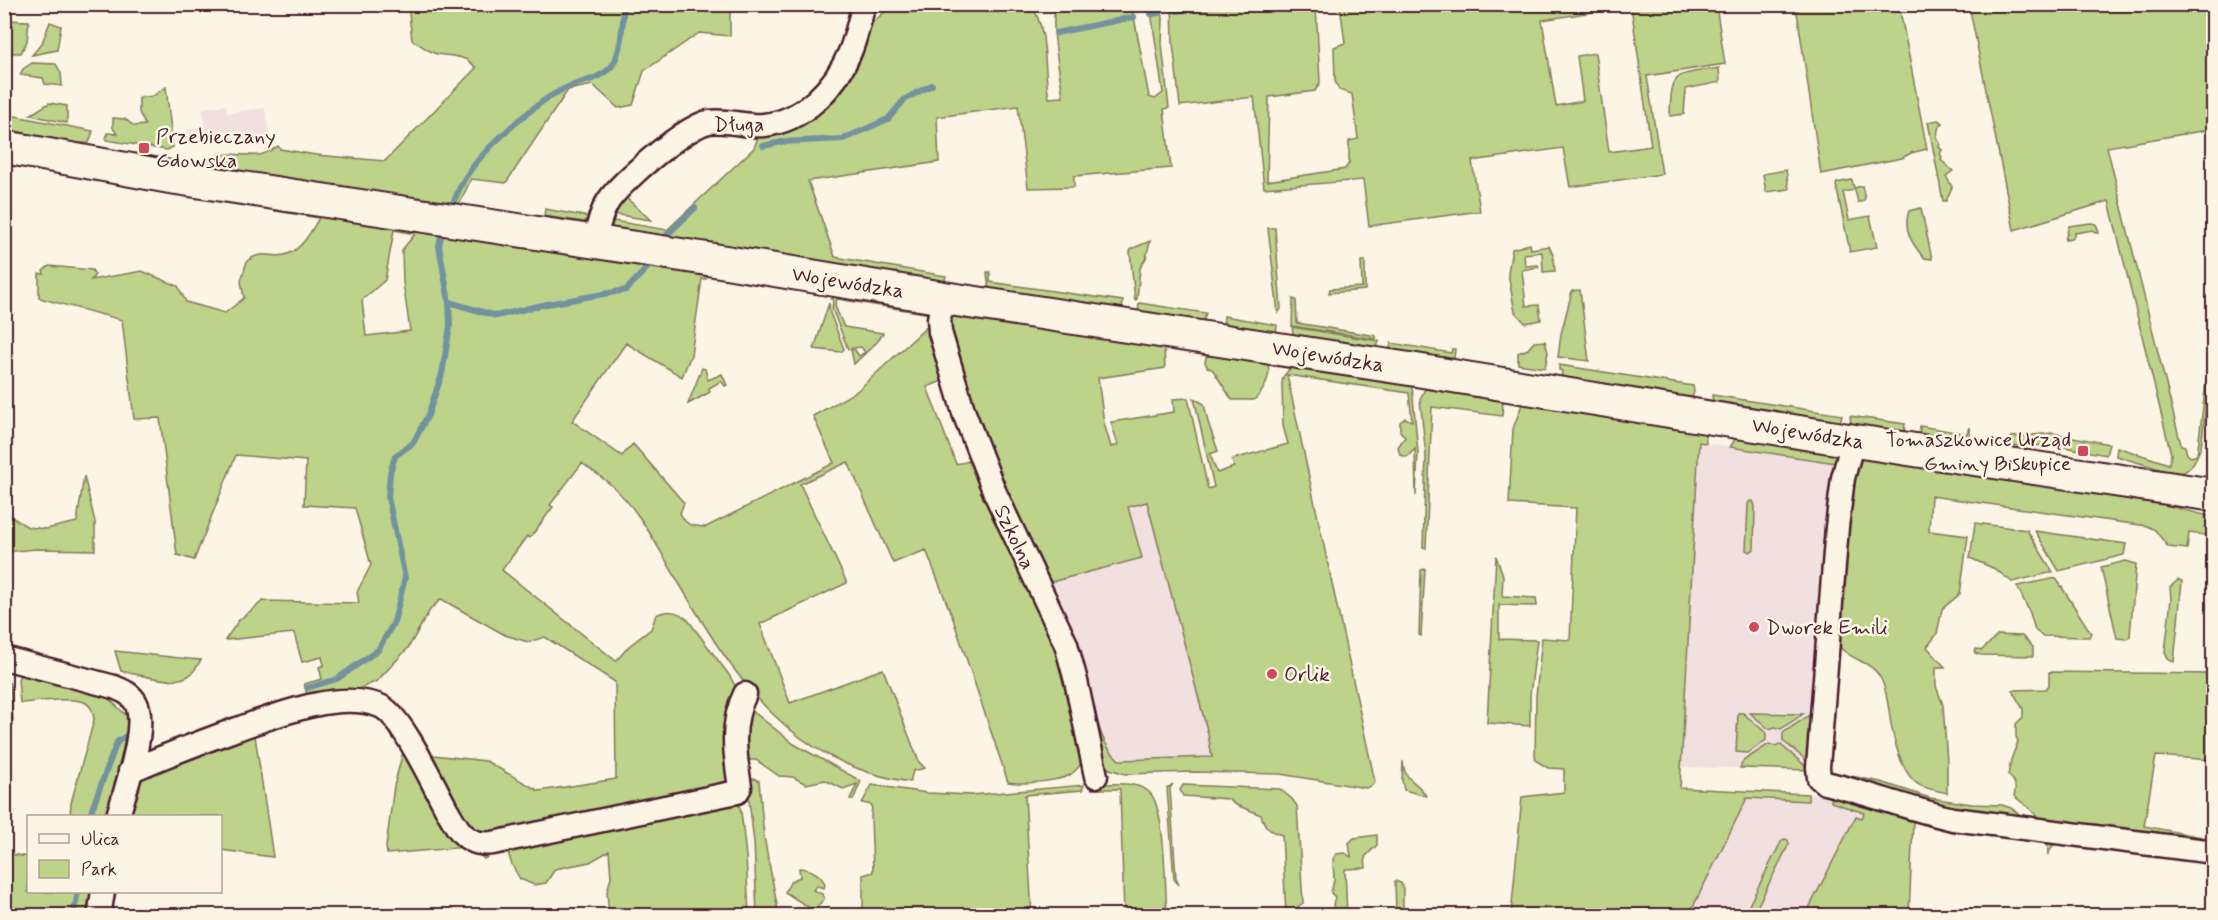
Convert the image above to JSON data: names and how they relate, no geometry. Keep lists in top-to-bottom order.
{
  "streets": {
    "main road": ["Wojewódzka"],
    "street": ["Długa", "Szkolna"]
  },
  "crossings": [
    ["Długa", "Wojewódzka"],
    ["Wojewódzka", "Szkolna"]
  ],
  "places": {
    "transit": ["Przebieczany Gdowska", "Tomaszkowice Urząd Gminy Biskupice"],
    "other": ["Dworek Emili", "Orlik"]
  },
  "legend": ["Ulica", "Park"]
}
